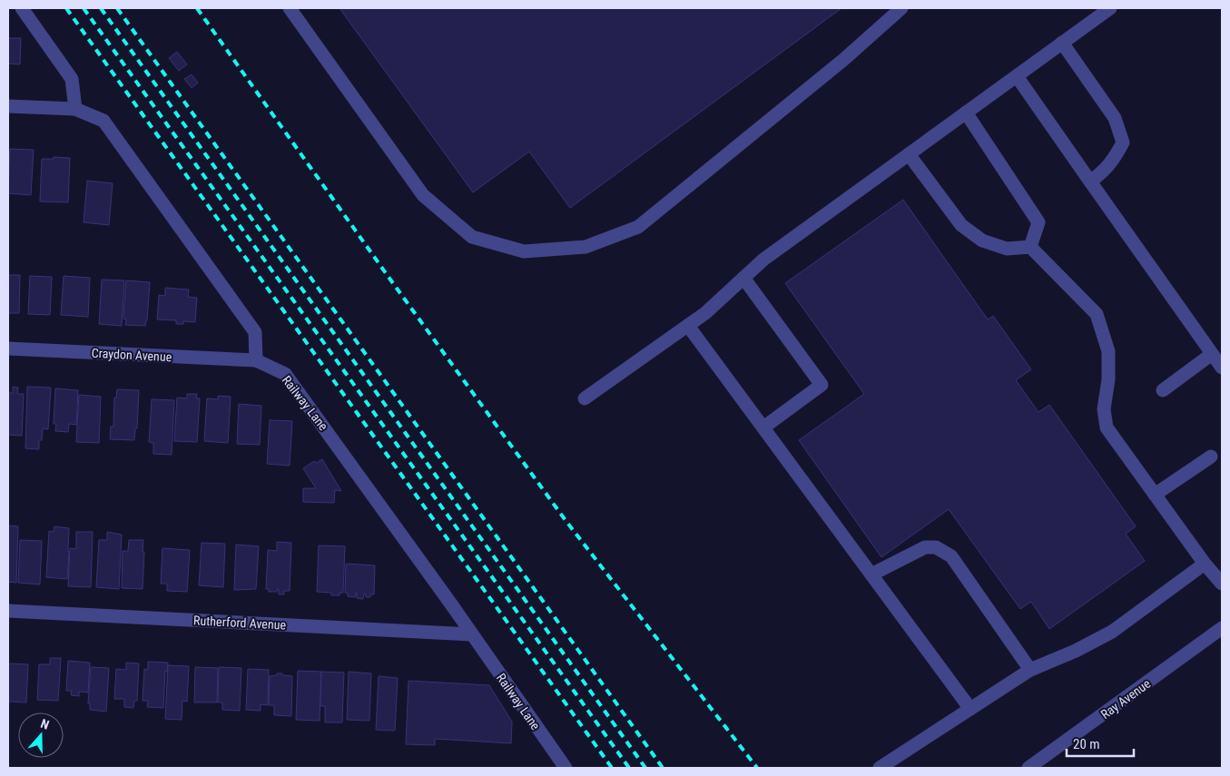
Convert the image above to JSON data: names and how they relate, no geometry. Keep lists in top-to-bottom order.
{
  "streets": {
    "street": [
      "Craydon Avenue",
      "Railway Lane",
      "Rutherford Avenue",
      "Ray Avenue"
    ]
  },
  "crossings": [
    ["Craydon Avenue", "Railway Lane"],
    ["Railway Lane", "Rutherford Avenue"]
  ],
  "scale_bar": "20 m",
  "north": "top"
}
